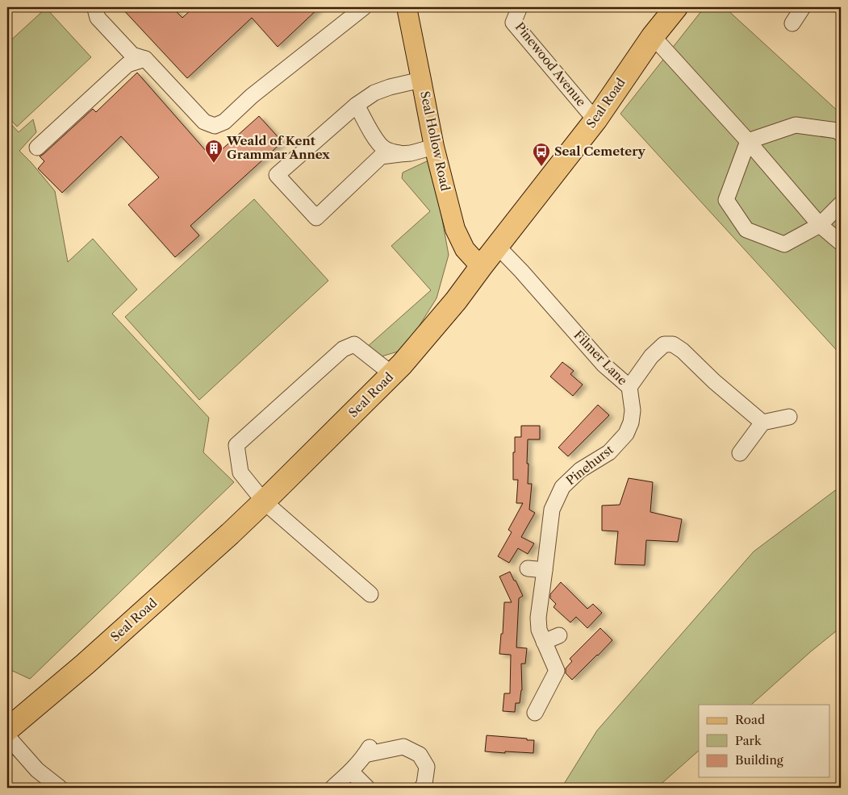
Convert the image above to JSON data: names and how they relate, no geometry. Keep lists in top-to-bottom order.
{
  "streets": {
    "highway": ["Seal Road"],
    "main road": ["Seal Hollow Road"],
    "street": ["Pinewood Avenue", "Filmer Lane", "Pinehurst"]
  },
  "crossings": [
    ["Pinewood Avenue", "Seal Road"],
    ["Seal Road", "Seal Hollow Road"],
    ["Seal Road", "Filmer Lane"],
    ["Filmer Lane", "Pinehurst"]
  ],
  "places": {
    "building": ["Weald of Kent Grammar Annex"],
    "bus stop": ["Seal Cemetery"]
  },
  "legend": ["Road", "Park", "Building"]
}
